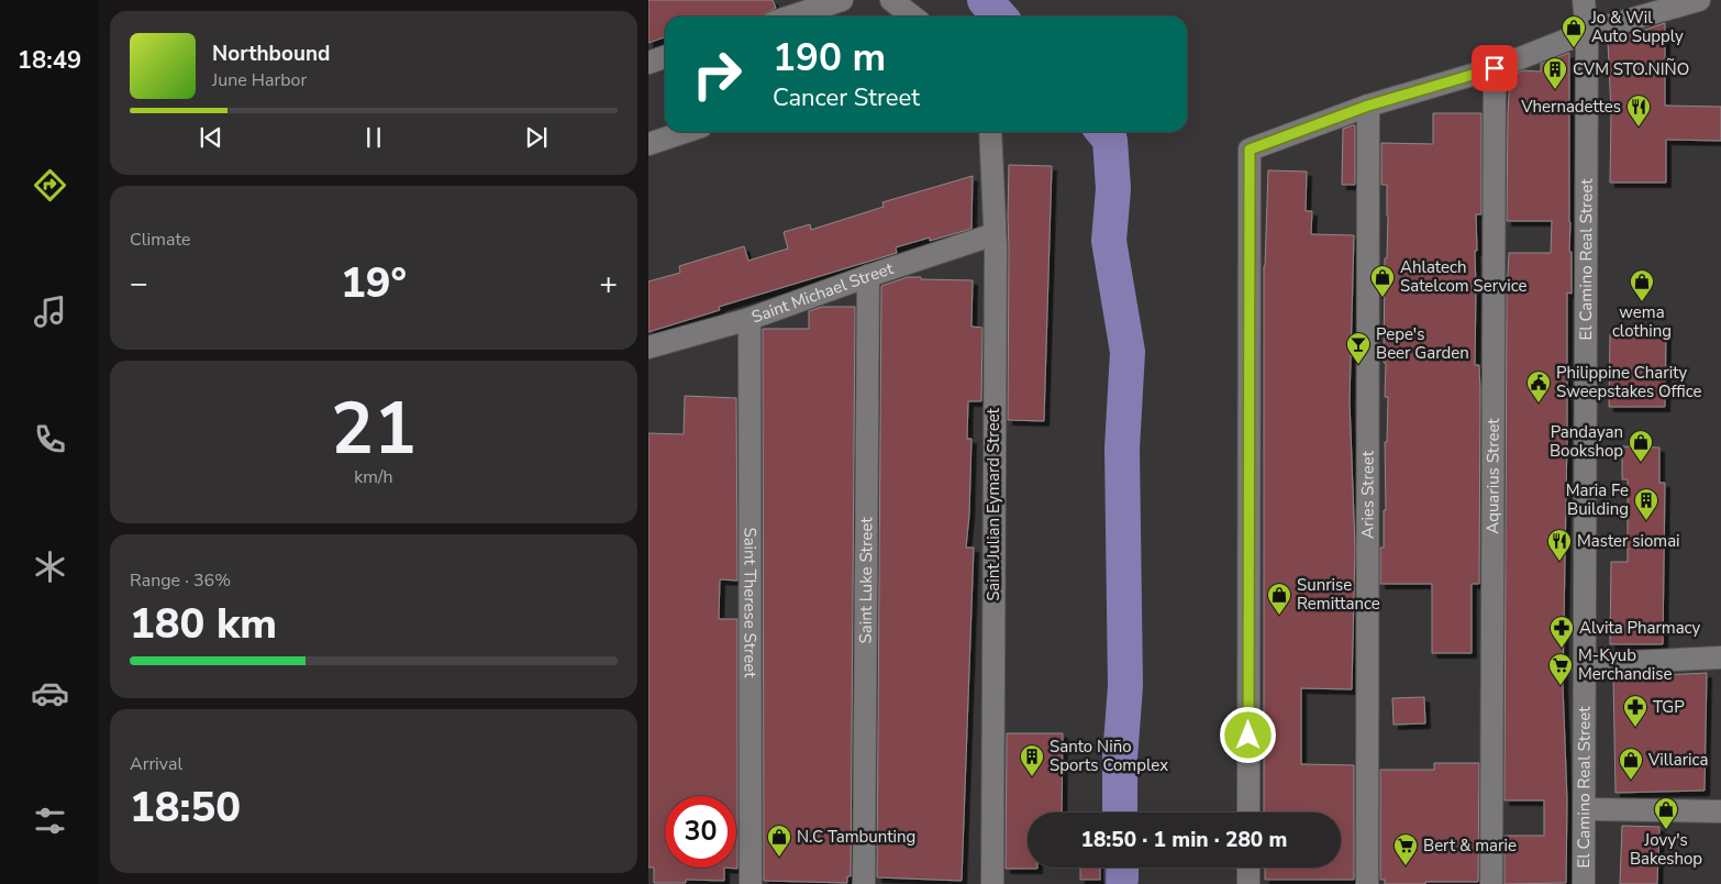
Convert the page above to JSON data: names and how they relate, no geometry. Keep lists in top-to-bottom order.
{
  "streets": {
    "street": [
      "El Camino Real Street",
      "Saint Michael Street",
      "Aquarius Street",
      "Aries Street",
      "Saint Julian Eymard Street",
      "Saint Luke Street",
      "Saint Therese Street"
    ]
  },
  "crossings": [
    ["Saint Michael Street", "Saint Julian Eymard Street"],
    ["Saint Michael Street", "Saint Luke Street"],
    ["Saint Michael Street", "Saint Therese Street"]
  ],
  "places": {
    "shop": [
      "Jo & Wil Auto Supply",
      "Ahlatech Satelcom Service",
      "wema clothing",
      "Pandayan Bookshop",
      "Sunrise Remittance",
      "Villarica",
      "Jovy's Bakeshop",
      "N.C Tambunting"
    ],
    "building": ["CVM STO.NIÑO", "Maria Fe Building", "Santo Niño Sports Complex"],
    "restaurant": ["Vhernadettes", "Master siomai"],
    "bar": ["Pepe's Beer Garden"],
    "public building": ["Philippine Charity Sweepstakes Office"],
    "pharmacy": ["Alvita Pharmacy", "TGP"],
    "supermarket": ["M-Kyub Merchandise", "Bert & marie"]
  },
  "page": {
    "tabs": "18:49",
    "turn": ["190 m", "Cancer Street"],
    "song": ["Northbound", "June Harbor"],
    "tile": [
      "Climate",
      ["21", "km/h"],
      ["Range · 36%", "180 km"],
      ["Arrival", "18:50"]
    ],
    "heat": ["−", "19°", "+"],
    "limit": "30",
    "trip": "18:50 · 1 min · 280 m"
  }
}
